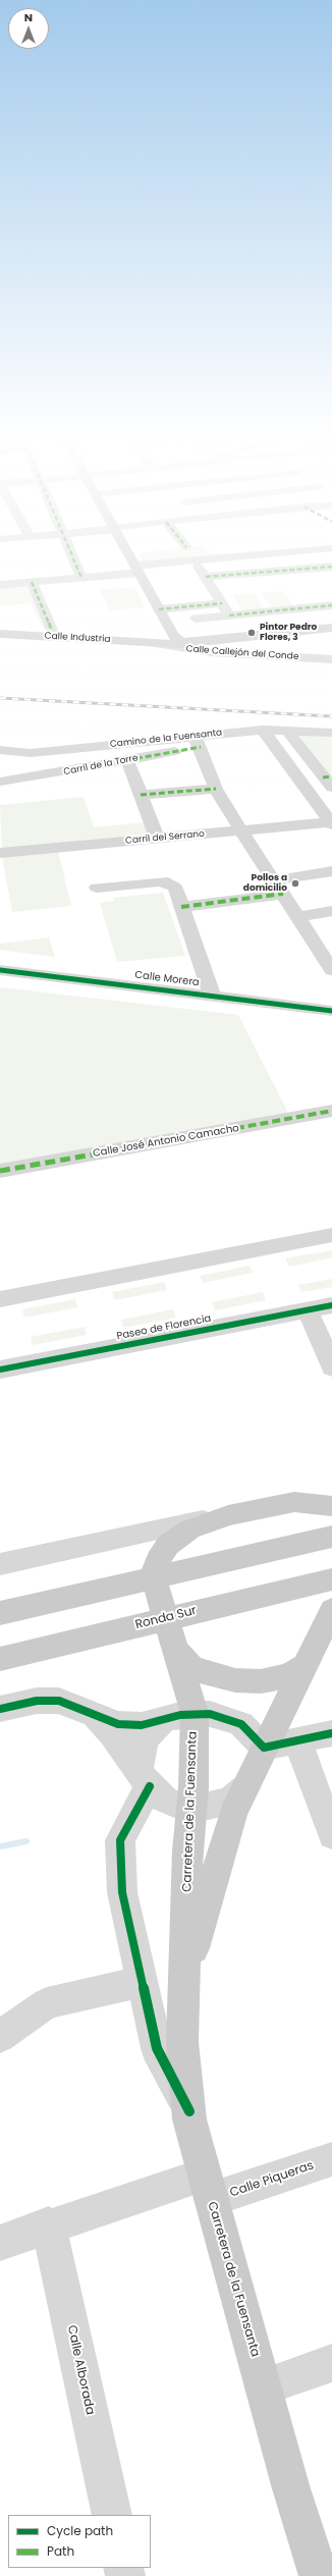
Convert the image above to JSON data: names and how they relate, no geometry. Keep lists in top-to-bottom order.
{
  "streets": {
    "main road": ["Calle Industria", "Ronda Sur", "Carretera de la Fuensanta"],
    "street": [
      "Calle Callejón del Conde",
      "Camino de la Fuensanta",
      "Carril de la Torre",
      "Carril del Serrano",
      "Calle Morera",
      "Calle José Antonio Camacho",
      "Paseo de Florencia",
      "Calle Piqueras",
      "Calle Alborada"
    ]
  },
  "crossings": [
    ["Calle Industria", "Calle Callejón del Conde"],
    ["Camino de la Fuensanta", "Carril de la Torre"],
    ["Ronda Sur", "Carretera de la Fuensanta"],
    ["Carretera de la Fuensanta", "Calle Piqueras"],
    ["Calle Piqueras", "Calle Alborada"]
  ],
  "places": ["Pintor Pedro Flores, 3", "Pollos a domicilio"],
  "legend": ["Cycle path", "Path"],
  "north": "top"
}
